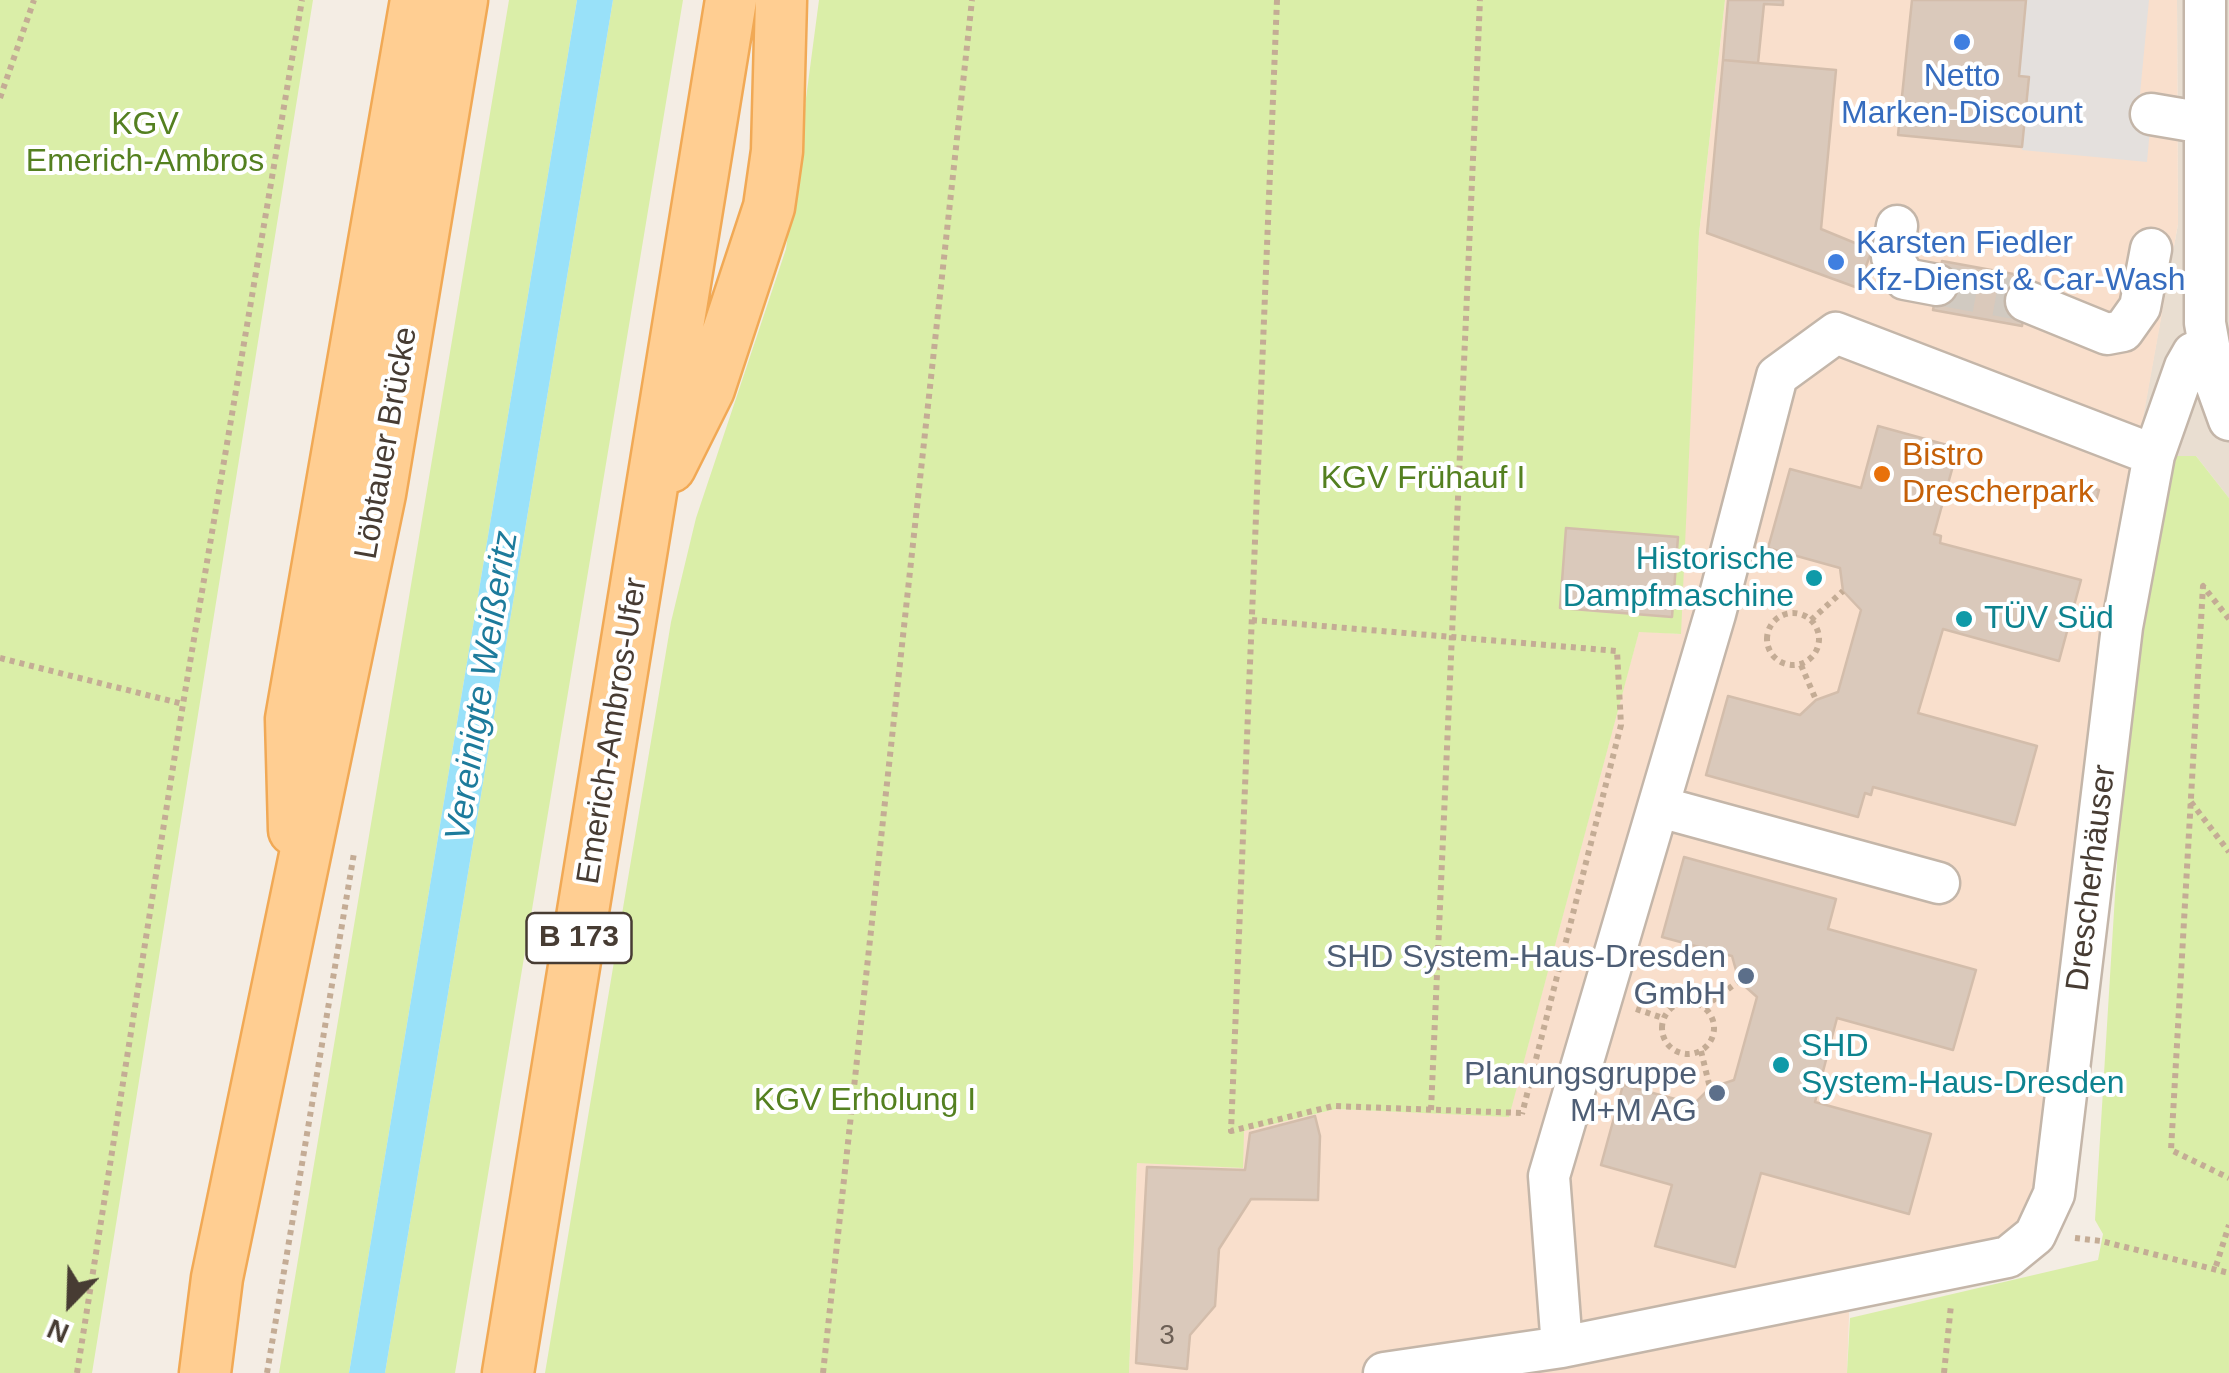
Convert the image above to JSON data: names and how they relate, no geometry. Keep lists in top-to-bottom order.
{
  "streets": {
    "main road": ["Löbtauer Brücke", "Emerich-Ambros-Ufer", "B 173"],
    "street": ["Drescherhäuser"]
  },
  "crossings": [
    ["Emerich-Ambros-Ufer", "B 173"]
  ],
  "water": ["Vereinigte Weißeritz"],
  "parks": ["KGV Emerich-Ambros", "KGV Frühauf I", "KGV Erholung I"],
  "places": [
    "Netto Marken-Discount",
    "Karsten Fiedler Kfz-Dienst & Car-Wash",
    "Bistro Drescherpark",
    "Historische Dampfmaschine",
    "TÜV Süd",
    "SHD System-Haus-Dresden GmbH",
    "SHD System-Haus-Dresden",
    "Planungsgruppe M+M AG"
  ],
  "house_numbers": ["3"],
  "north": "bottom left"
}
